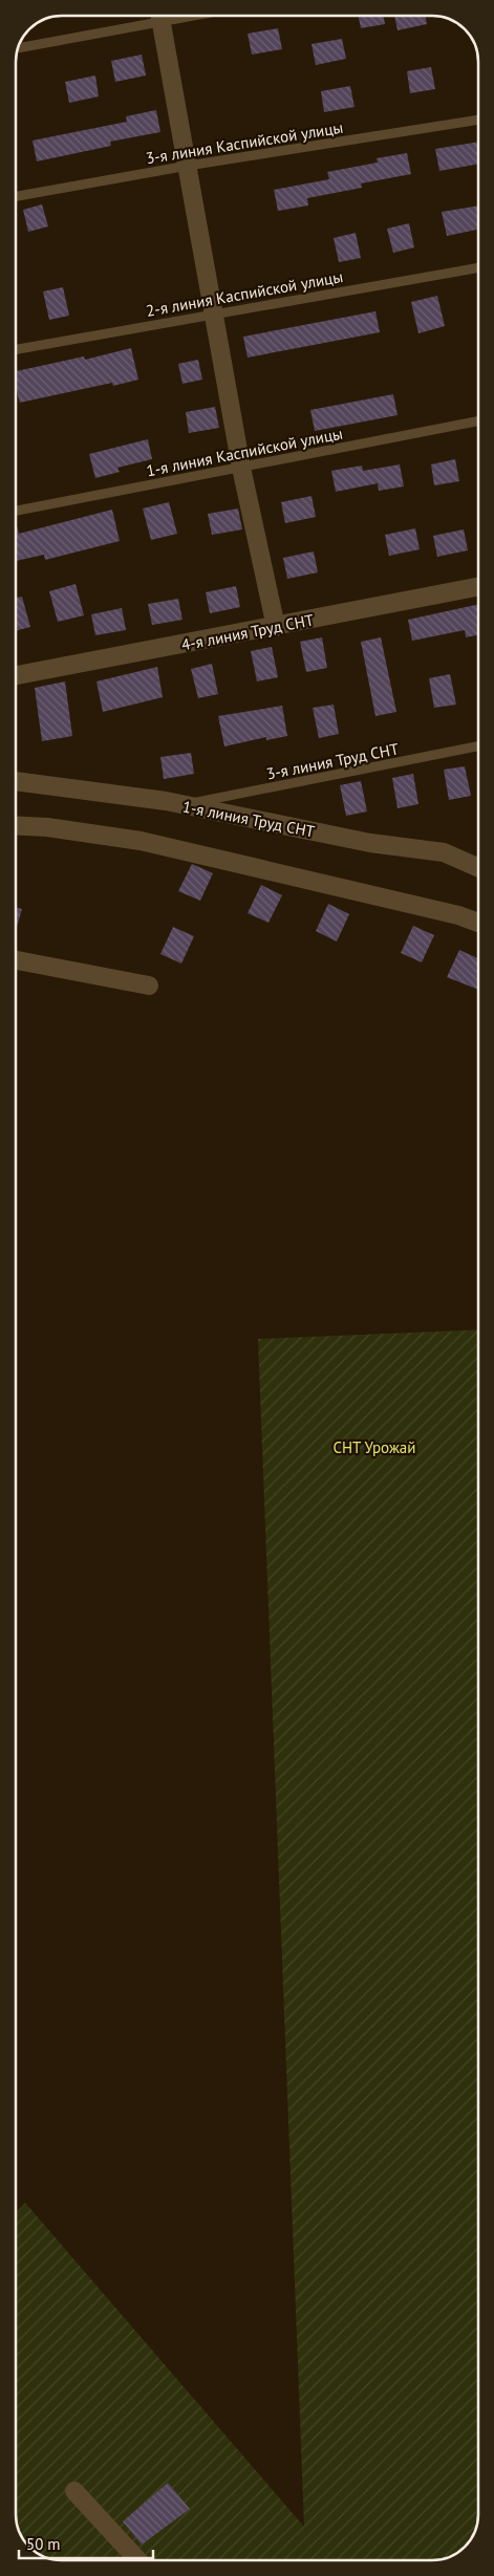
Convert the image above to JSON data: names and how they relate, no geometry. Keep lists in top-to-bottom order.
{
  "streets": {
    "street": ["4-я линия Труд СНТ", "1-я линия Труд СНТ"],
    "lane": [
      "3-я линия Каспийской улицы",
      "2-я линия Каспийской улицы",
      "1-я линия Каспийской улицы",
      "3-я линия Труд СНТ"
    ]
  },
  "crossings": [
    ["3-я линия Труд СНТ", "1-я линия Труд СНТ"]
  ],
  "parks": ["СНТ Урожай"],
  "scale_bar": "50 m"
}
